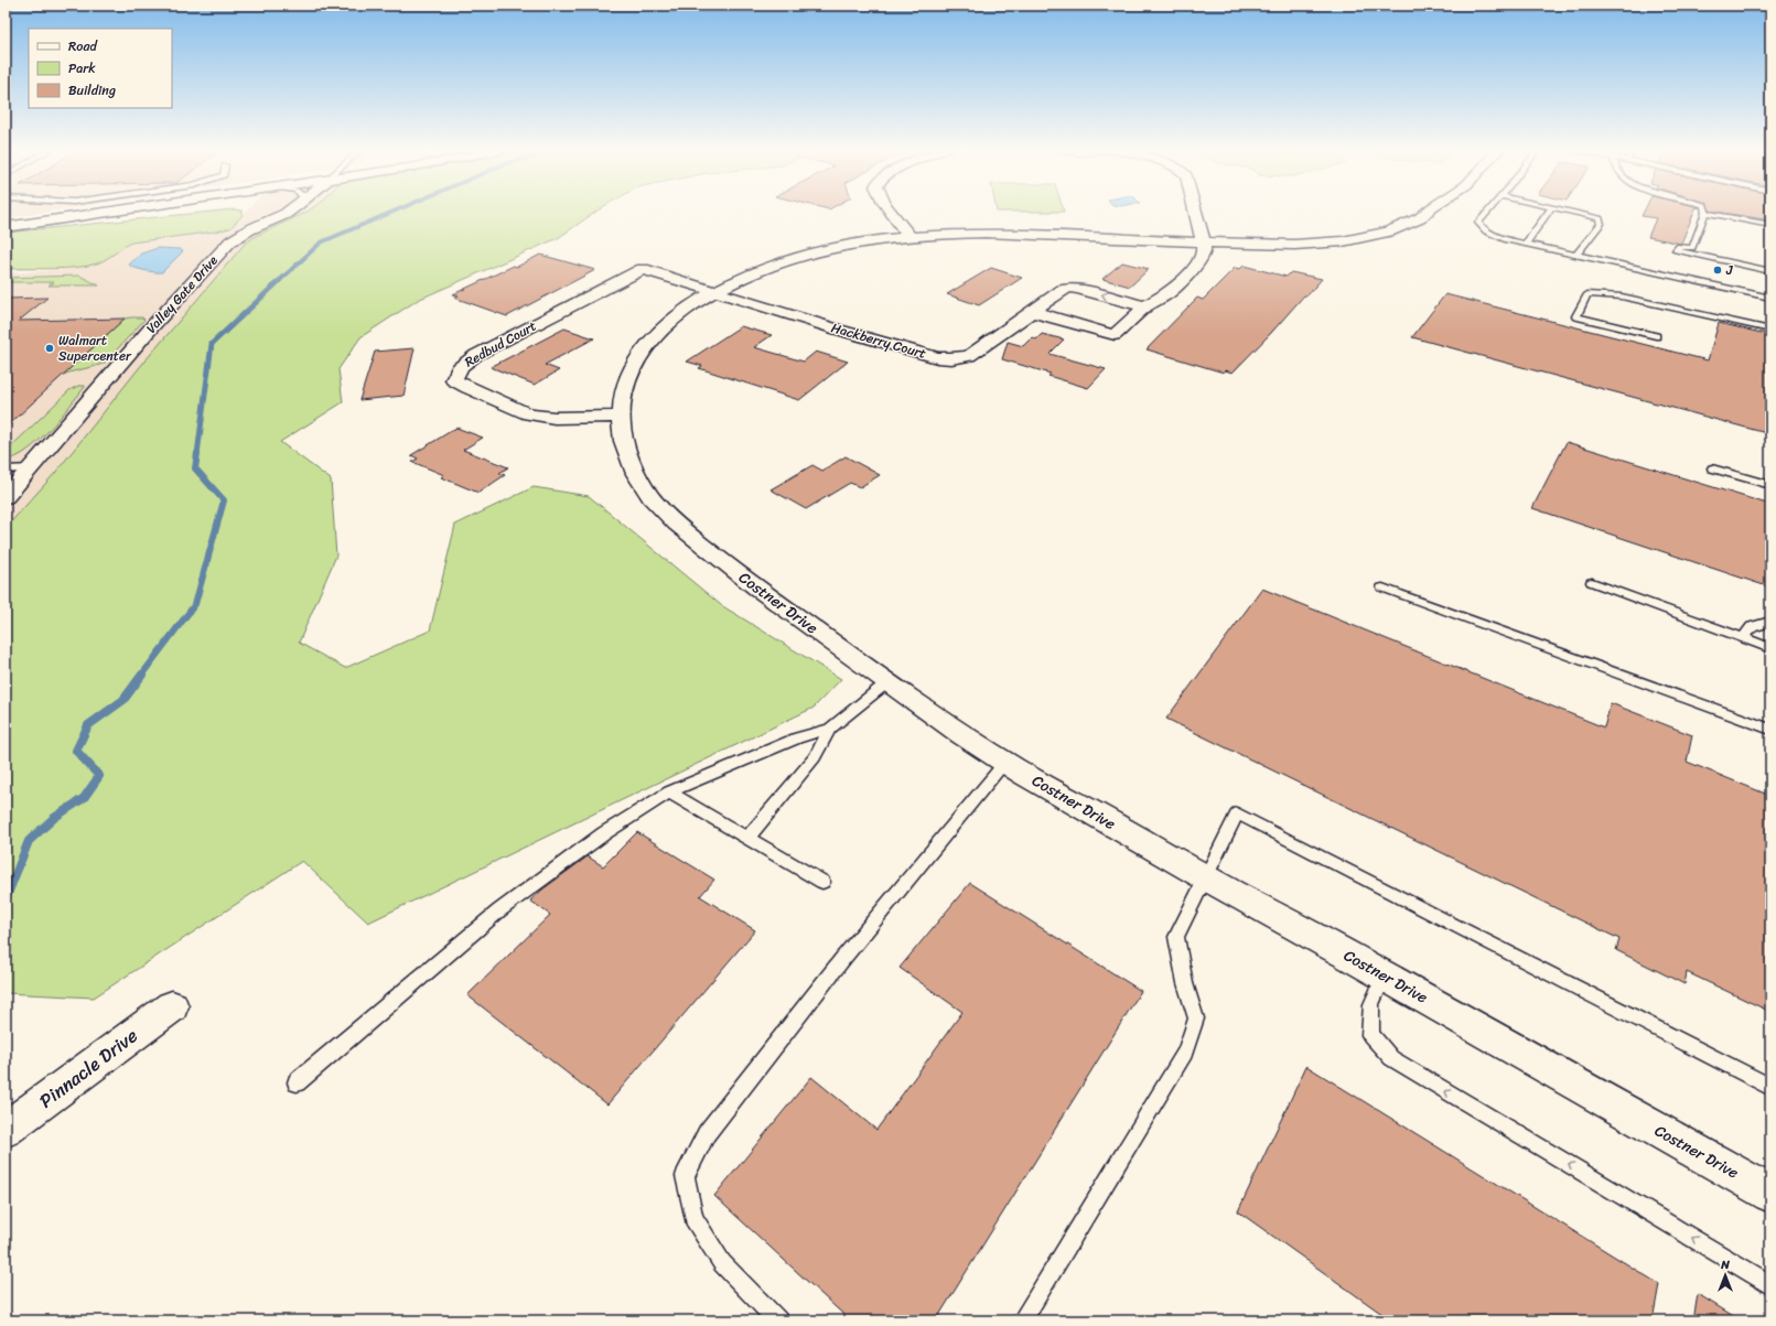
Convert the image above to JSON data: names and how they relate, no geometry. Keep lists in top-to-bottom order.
{
  "streets": {
    "street": [
      "Valley Gate Drive",
      "Hackberry Court",
      "Redbud Court",
      "Costner Drive",
      "Pinnacle Drive"
    ]
  },
  "crossings": [
    ["Hackberry Court", "Redbud Court"],
    ["Hackberry Court", "Costner Drive"],
    ["Redbud Court", "Costner Drive"]
  ],
  "places": ["J", "Walmart Supercenter"],
  "legend": ["Road", "Park", "Building"],
  "north": "top"
}
